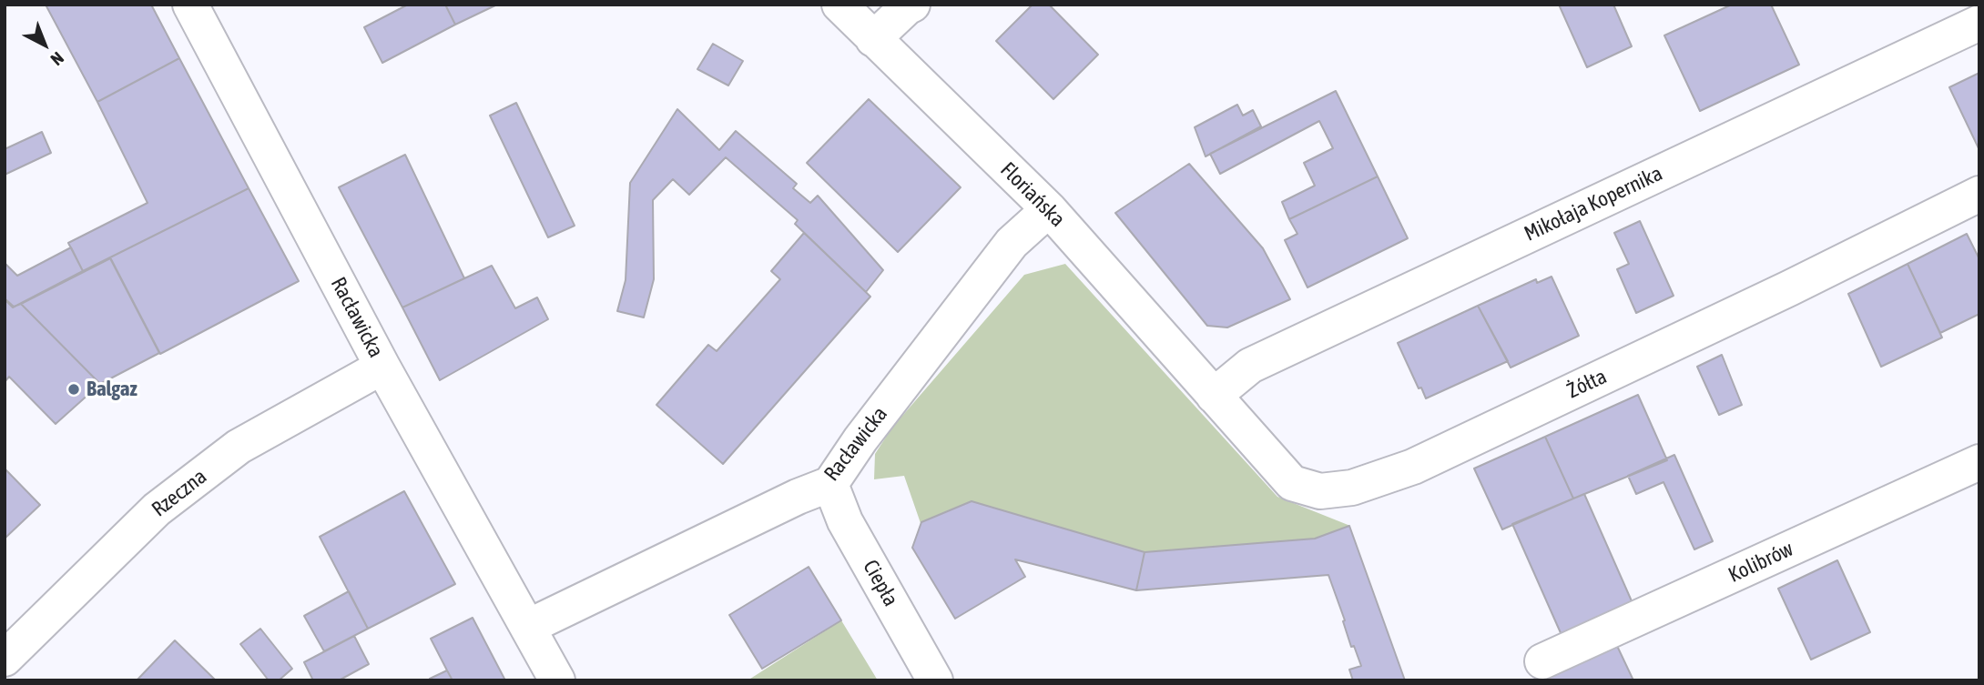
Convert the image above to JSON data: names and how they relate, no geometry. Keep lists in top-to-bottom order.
{
  "streets": {
    "street": [
      "Floriańska",
      "Mikołaja Kopernika",
      "Racławicka",
      "Żółta",
      "Rzeczna",
      "Kolibrów",
      "Ciepła"
    ]
  },
  "crossings": [
    ["Floriańska", "Mikołaja Kopernika"],
    ["Floriańska", "Racławicka"],
    ["Floriańska", "Żółta"],
    ["Mikołaja Kopernika", "Żółta"],
    ["Racławicka", "Rzeczna"],
    ["Racławicka", "Ciepła"]
  ],
  "places": ["Balgaz"],
  "north": "bottom right"
}
